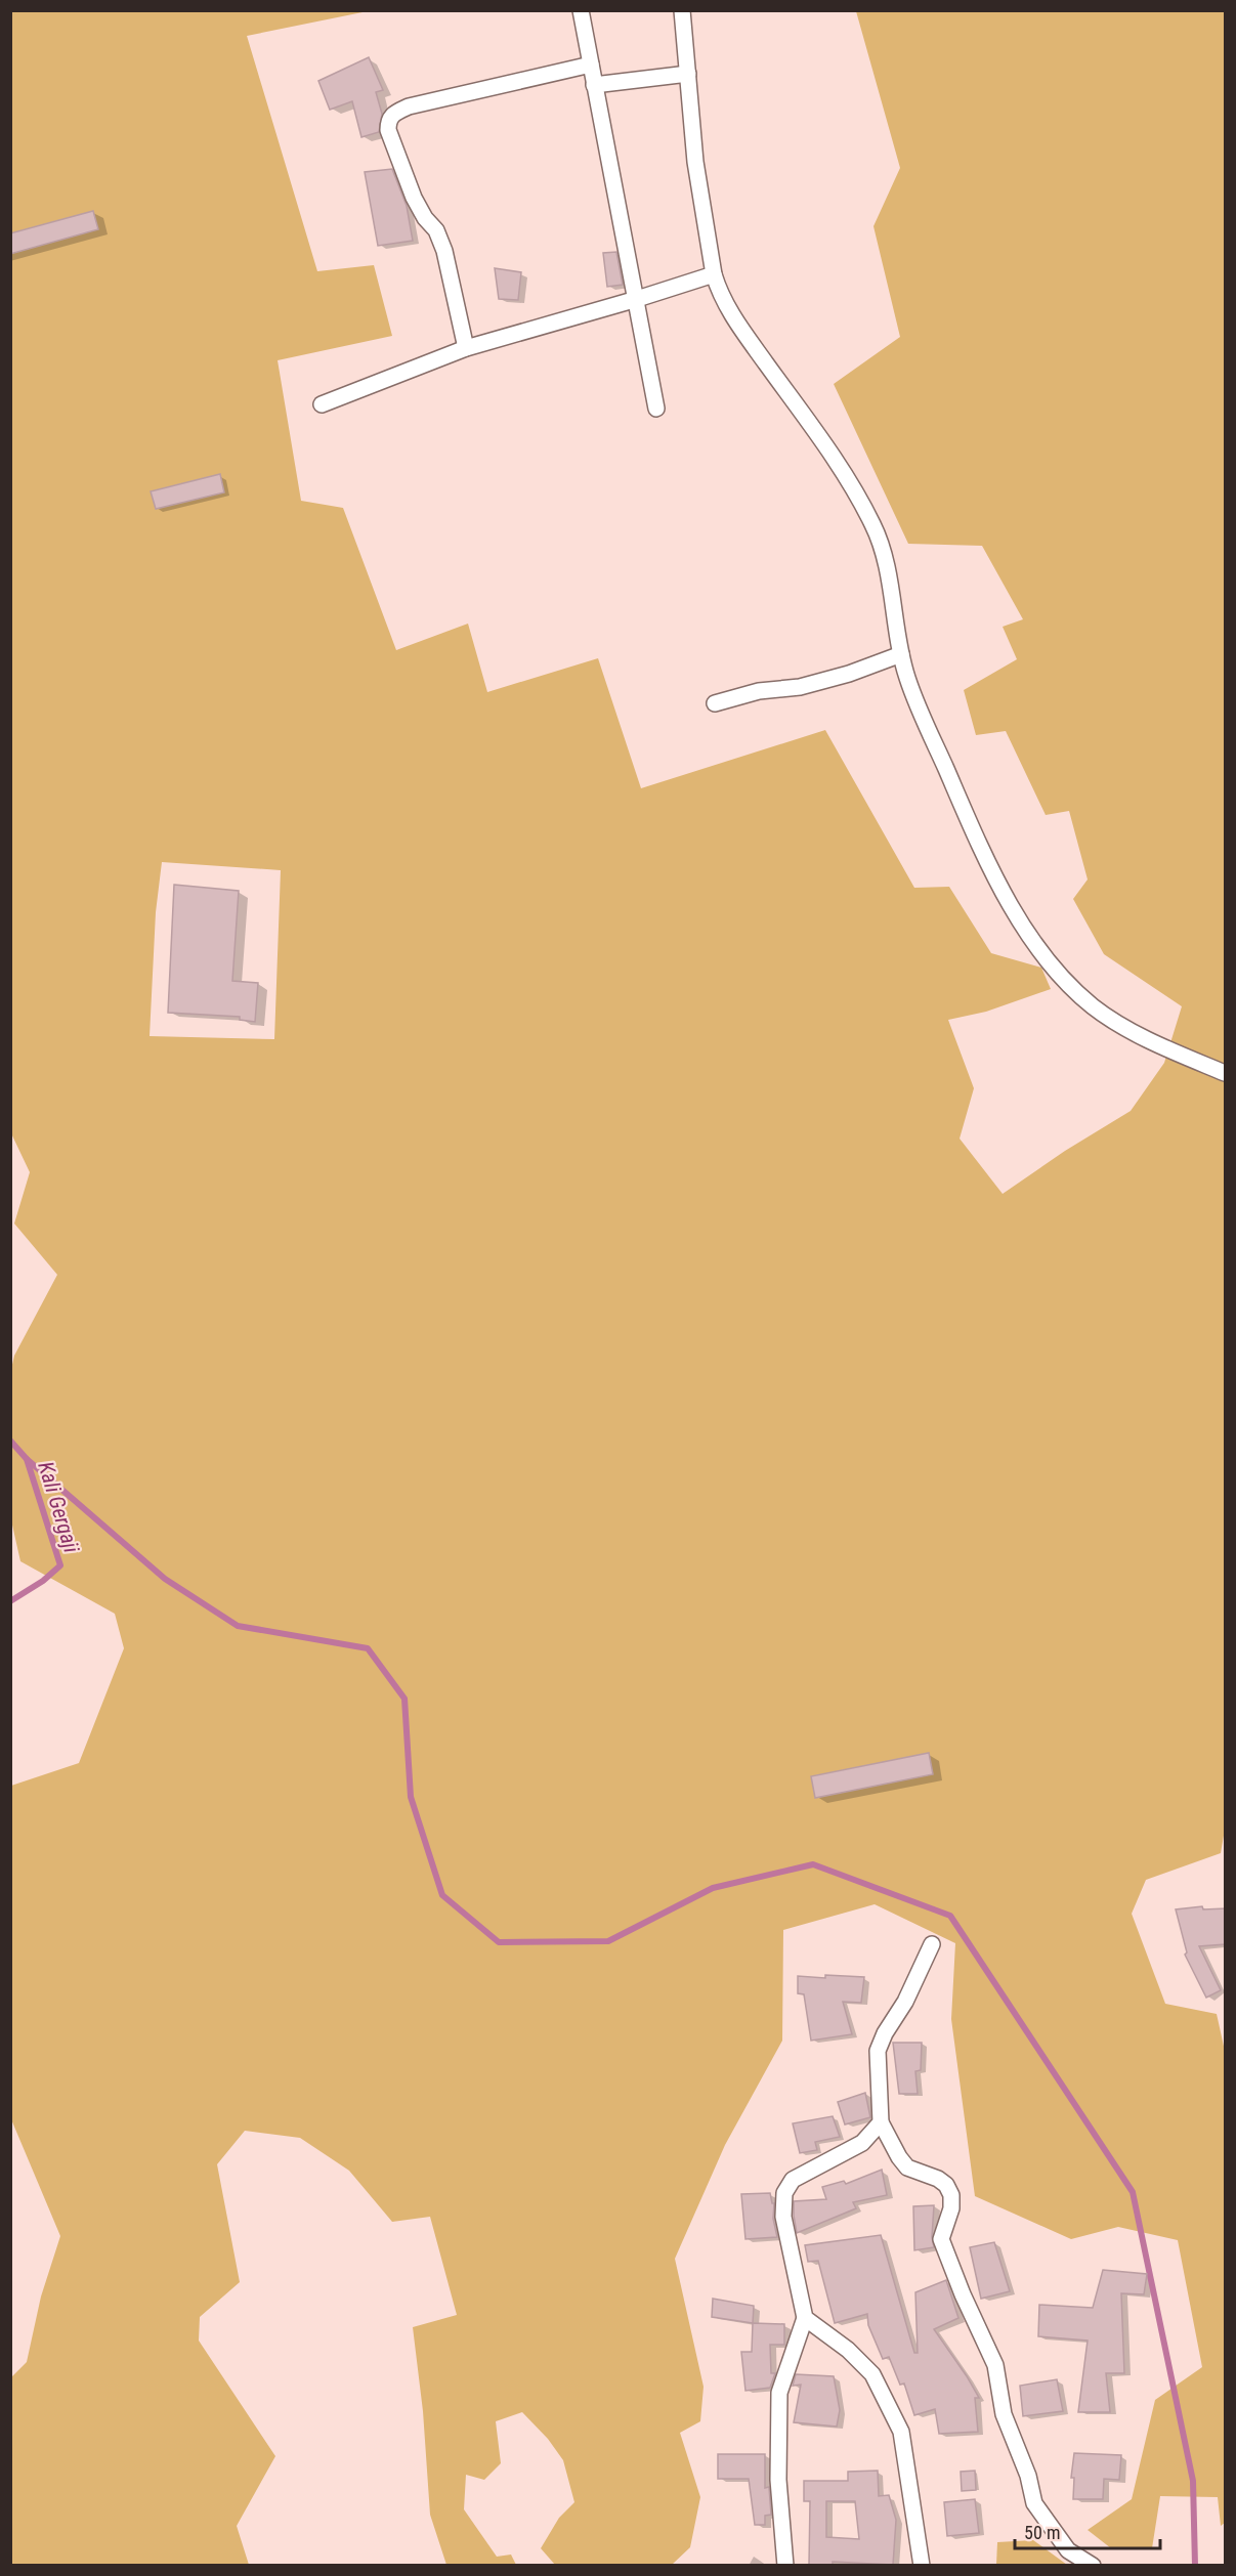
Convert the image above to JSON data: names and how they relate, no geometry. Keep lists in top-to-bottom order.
{
  "water": ["Kali Gergaji"],
  "scale_bar": "50 m"
}
